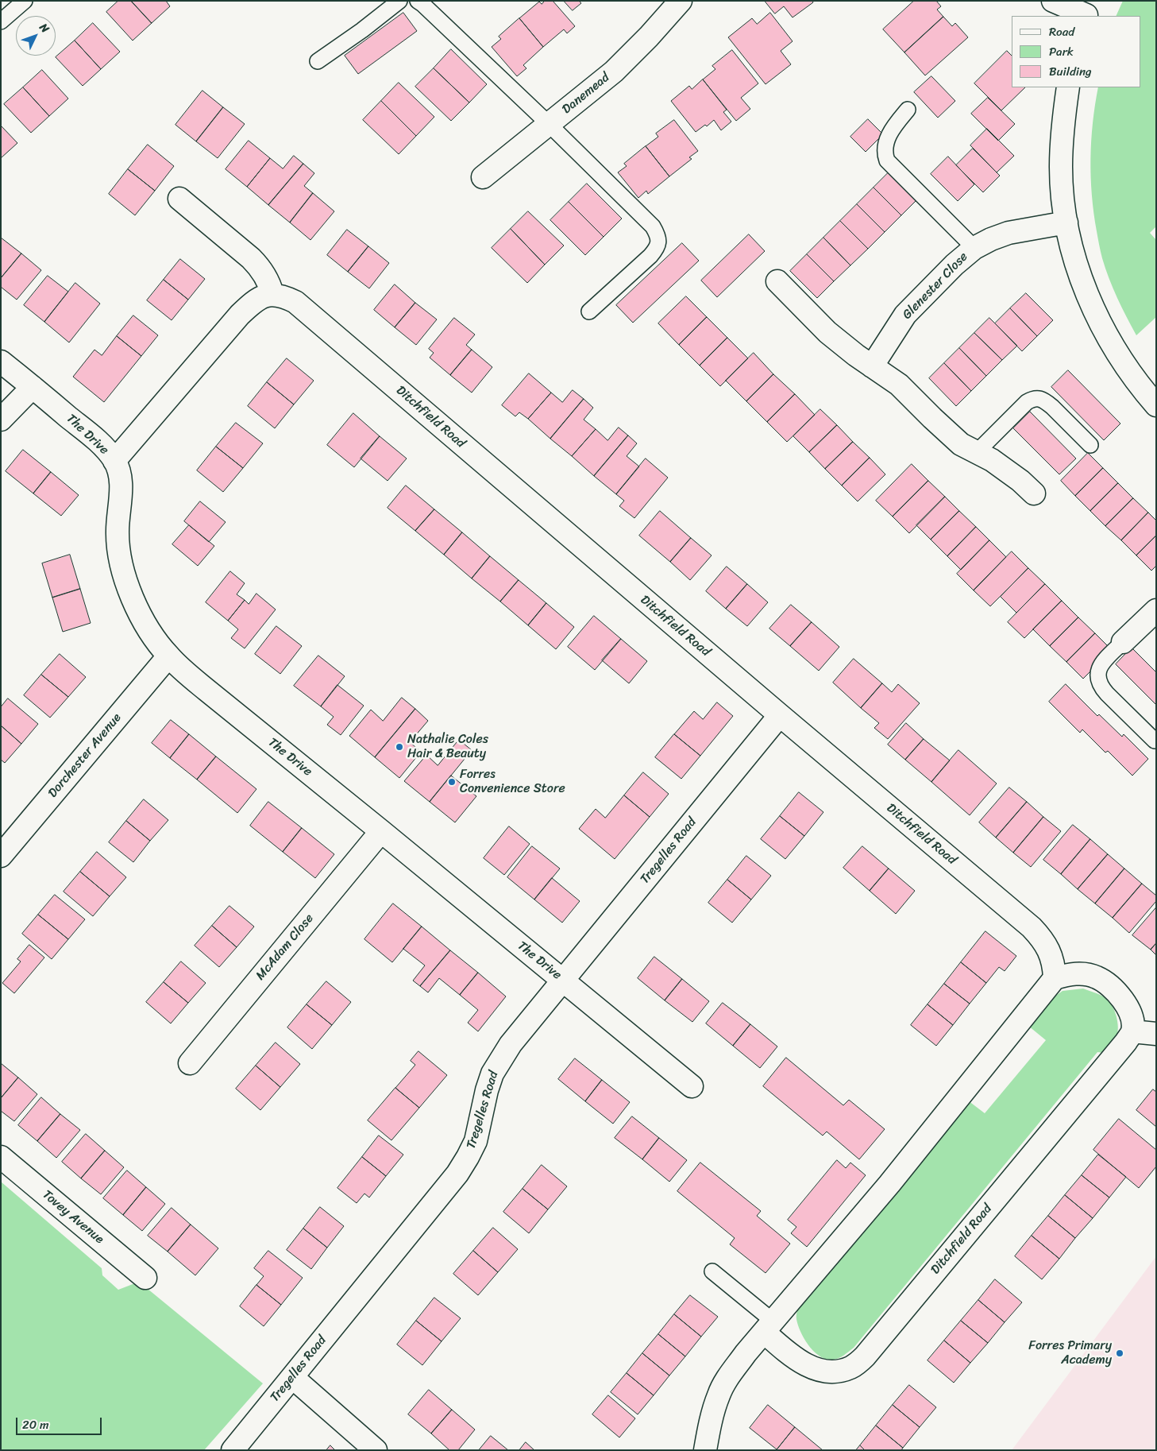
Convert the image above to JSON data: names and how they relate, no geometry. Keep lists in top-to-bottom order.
{
  "streets": {
    "street": [
      "Danemead",
      "Glenester Close",
      "Ditchfield Road",
      "The Drive",
      "Dorchester Avenue",
      "Tregelles Road",
      "McAdam Close",
      "Tovey Avenue"
    ]
  },
  "crossings": [
    ["Ditchfield Road", "Tregelles Road"],
    ["The Drive", "Dorchester Avenue"],
    ["The Drive", "Tregelles Road"],
    ["The Drive", "McAdam Close"]
  ],
  "places": ["Nathalie Coles Hair & Beauty", "Forres Convenience Store", "Forres Primary Academy"],
  "legend": ["Road", "Park", "Building"],
  "scale_bar": "20 m",
  "north": "top right"
}
